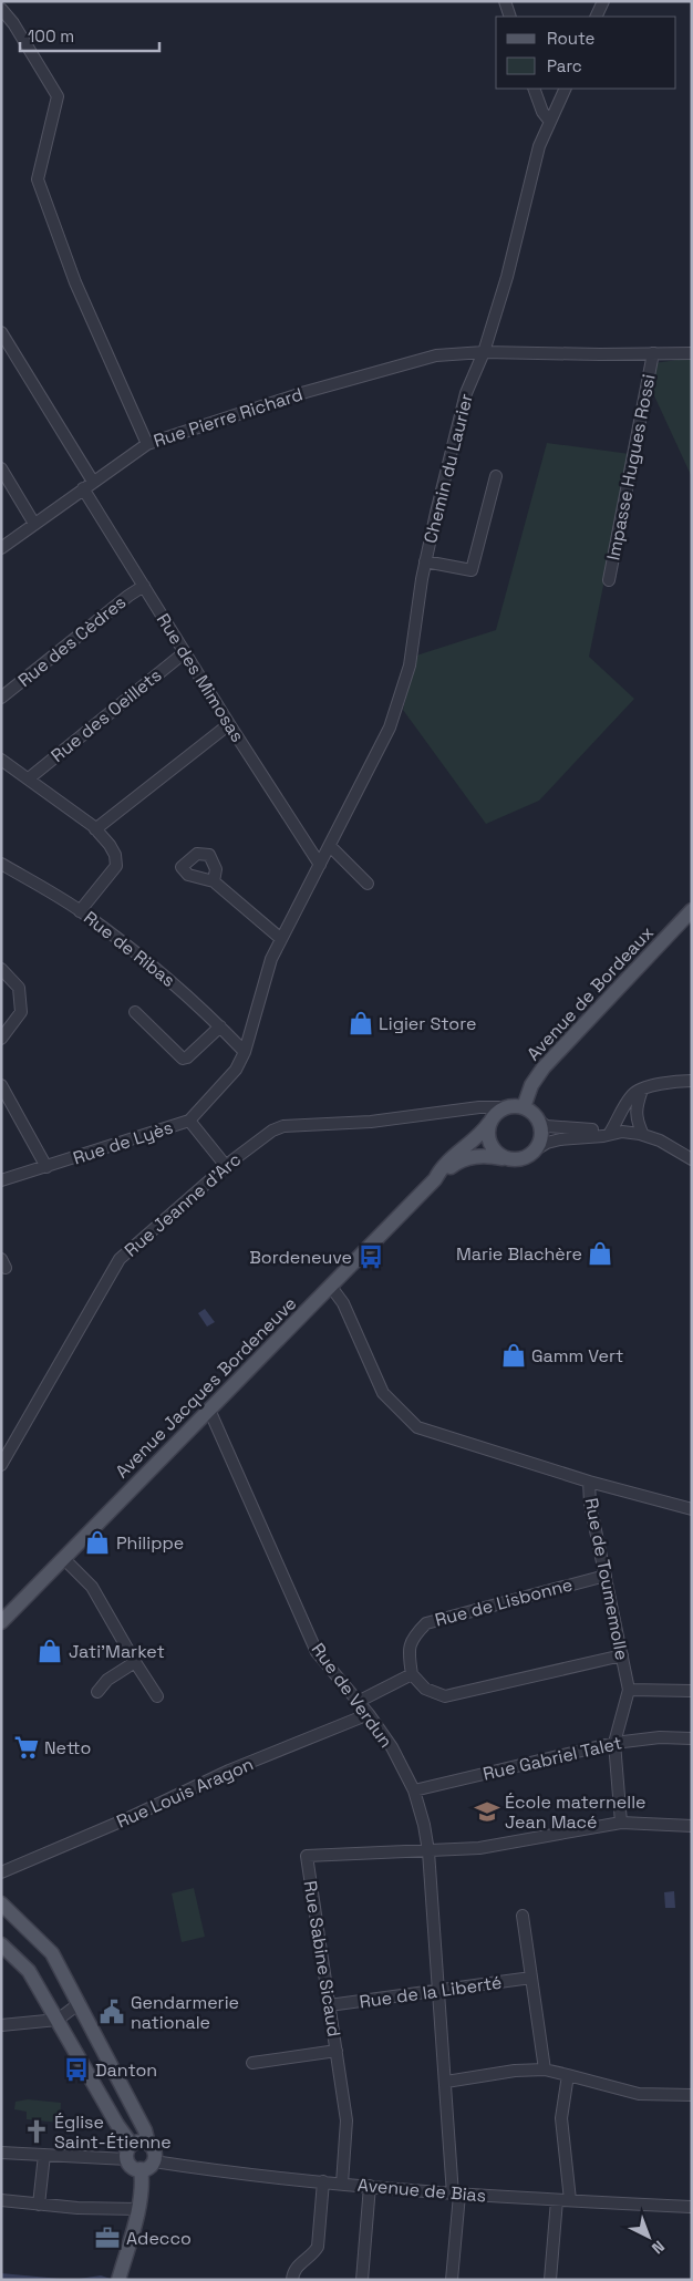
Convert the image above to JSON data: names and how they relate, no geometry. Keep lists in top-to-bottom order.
{
  "streets": {
    "main road": ["Avenue de Bordeaux", "Avenue Jacques Bordeneuve"],
    "street": [
      "Rue Pierre Richard",
      "Impasse Hugues Rossi",
      "Chemin du Laurier",
      "Rue des Cèdres",
      "Rue des Mimosas",
      "Rue des Oeillets",
      "Rue de Ribas",
      "Rue de Lyès",
      "Rue Jeanne d'Arc",
      "Rue de Toumemolle",
      "Rue de Lisbonne",
      "Rue de Verdun",
      "Rue Gabriel Talet",
      "Rue Louis Aragon",
      "Rue Sabine Sicaud",
      "Rue de la Liberté",
      "Avenue de Bias"
    ]
  },
  "crossings": [
    ["Rue Pierre Richard", "Impasse Hugues Rossi"],
    ["Rue Pierre Richard", "Chemin du Laurier"],
    ["Rue Pierre Richard", "Rue des Mimosas"],
    ["Chemin du Laurier", "Rue des Mimosas"],
    ["Chemin du Laurier", "Rue de Ribas"],
    ["Chemin du Laurier", "Rue de Lyès"],
    ["Rue des Cèdres", "Rue des Mimosas"],
    ["Rue des Mimosas", "Rue des Oeillets"],
    ["Avenue de Bordeaux", "Rue Jeanne d'Arc"],
    ["Avenue de Bordeaux", "Avenue Jacques Bordeneuve"],
    ["Rue de Lyès", "Rue Jeanne d'Arc"],
    ["Rue Jeanne d'Arc", "Avenue Jacques Bordeneuve"],
    ["Avenue Jacques Bordeneuve", "Rue de Toumemolle"],
    ["Avenue Jacques Bordeneuve", "Rue de Verdun"],
    ["Rue de Toumemolle", "Rue de Lisbonne"],
    ["Rue de Toumemolle", "Rue Gabriel Talet"],
    ["Rue de Verdun", "Rue Gabriel Talet"],
    ["Rue de Verdun", "Rue Louis Aragon"],
    ["Rue de Verdun", "Rue Sabine Sicaud"],
    ["Rue de Verdun", "Rue de la Liberté"],
    ["Rue de Verdun", "Avenue de Bias"],
    ["Rue Sabine Sicaud", "Rue de la Liberté"],
    ["Rue Sabine Sicaud", "Avenue de Bias"]
  ],
  "places": {
    "shop": [
      "Ligier Store",
      "Marie Blachère",
      "Gamm Vert",
      "Philippe",
      "Jati'Market"
    ],
    "bus stop": ["Bordeneuve", "Danton"],
    "supermarket": ["Netto"],
    "school or university": ["École maternelle Jean Macé"],
    "public building": ["Gendarmerie nationale"],
    "church": ["Église Saint-Étienne"],
    "office": ["Adecco"]
  },
  "legend": ["Route", "Parc"],
  "scale_bar": "100 m",
  "north": "bottom right"
}
